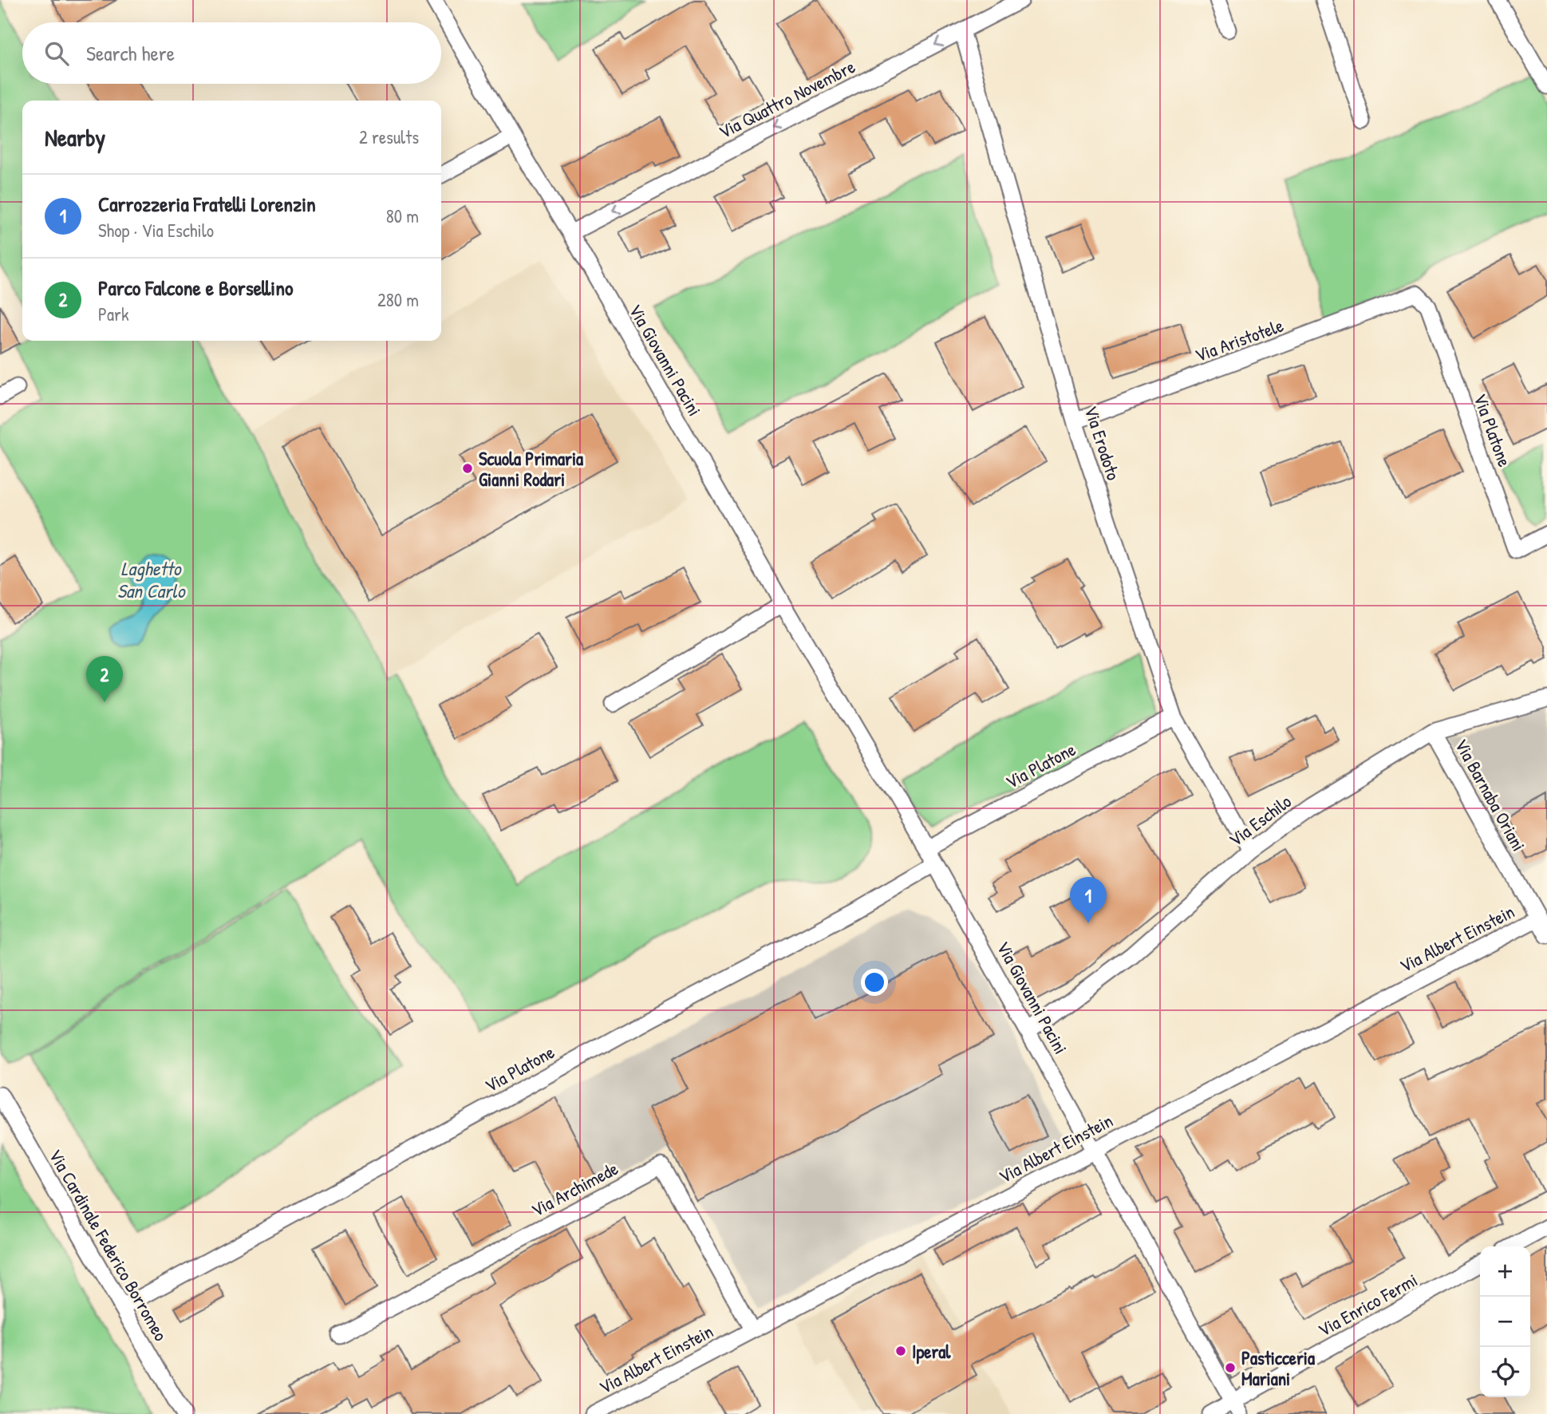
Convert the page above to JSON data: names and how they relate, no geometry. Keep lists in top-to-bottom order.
{
  "streets": {
    "street": [
      "Via Quattro Novembre",
      "Via Aristotele",
      "Via Giovanni Pacini",
      "Via Platone",
      "Via Erodoto",
      "Via Barnaba Oriani",
      "Via Eschilo",
      "Via Albert Einstein",
      "Via Archimede",
      "Via Cardinale Federico Borromeo",
      "Via Enrico Fermi"
    ]
  },
  "crossings": [
    ["Via Quattro Novembre", "Via Giovanni Pacini"],
    ["Via Quattro Novembre", "Via Erodoto"],
    ["Via Aristotele", "Via Platone"],
    ["Via Aristotele", "Via Erodoto"],
    ["Via Giovanni Pacini", "Via Platone"],
    ["Via Giovanni Pacini", "Via Eschilo"],
    ["Via Giovanni Pacini", "Via Albert Einstein"],
    ["Via Giovanni Pacini", "Via Enrico Fermi"],
    ["Via Platone", "Via Erodoto"],
    ["Via Platone", "Via Cardinale Federico Borromeo"],
    ["Via Erodoto", "Via Eschilo"],
    ["Via Barnaba Oriani", "Via Eschilo"],
    ["Via Barnaba Oriani", "Via Albert Einstein"],
    ["Via Albert Einstein", "Via Archimede"]
  ],
  "one_way": ["Via Quattro Novembre"],
  "water": ["Laghetto San Carlo"],
  "places": ["Scuola Primaria Gianni Rodari", "Iperal", "Pasticceria Mariani"],
  "page": {
    "search": "Search here",
    "heading": ["Nearby", "2 results"],
    "list": [
      {
        "mark": "1",
        "name": "Carrozzeria Fratelli Lorenzin",
        "note": "Shop · Via Eschilo",
        "value": "80 m"
      },
      {
        "mark": "2",
        "name": "Parco Falcone e Borsellino",
        "note": "Park",
        "value": "280 m"
      }
    ],
    "pins": ["2", "1"],
    "map_buttons": ["+", "−"]
  }
}
